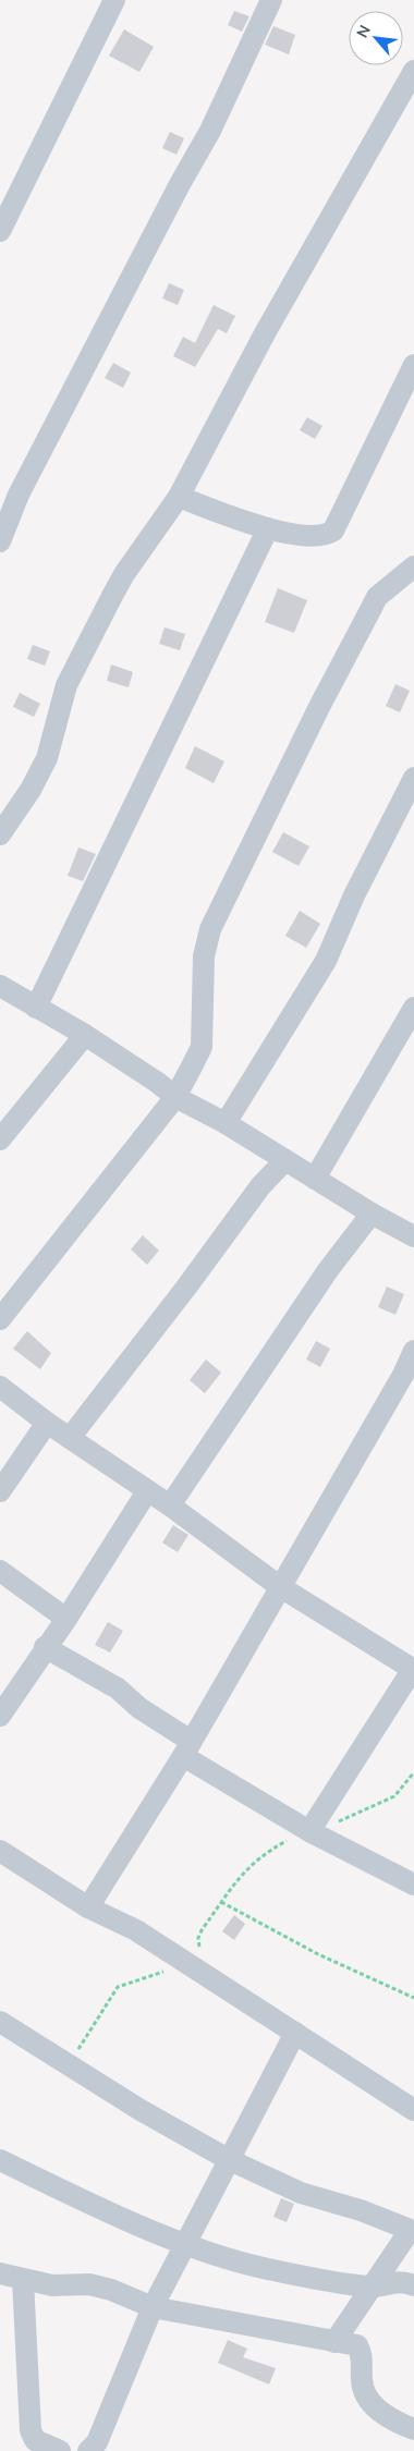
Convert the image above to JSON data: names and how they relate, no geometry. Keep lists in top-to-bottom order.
{
  "north": "top left"
}
